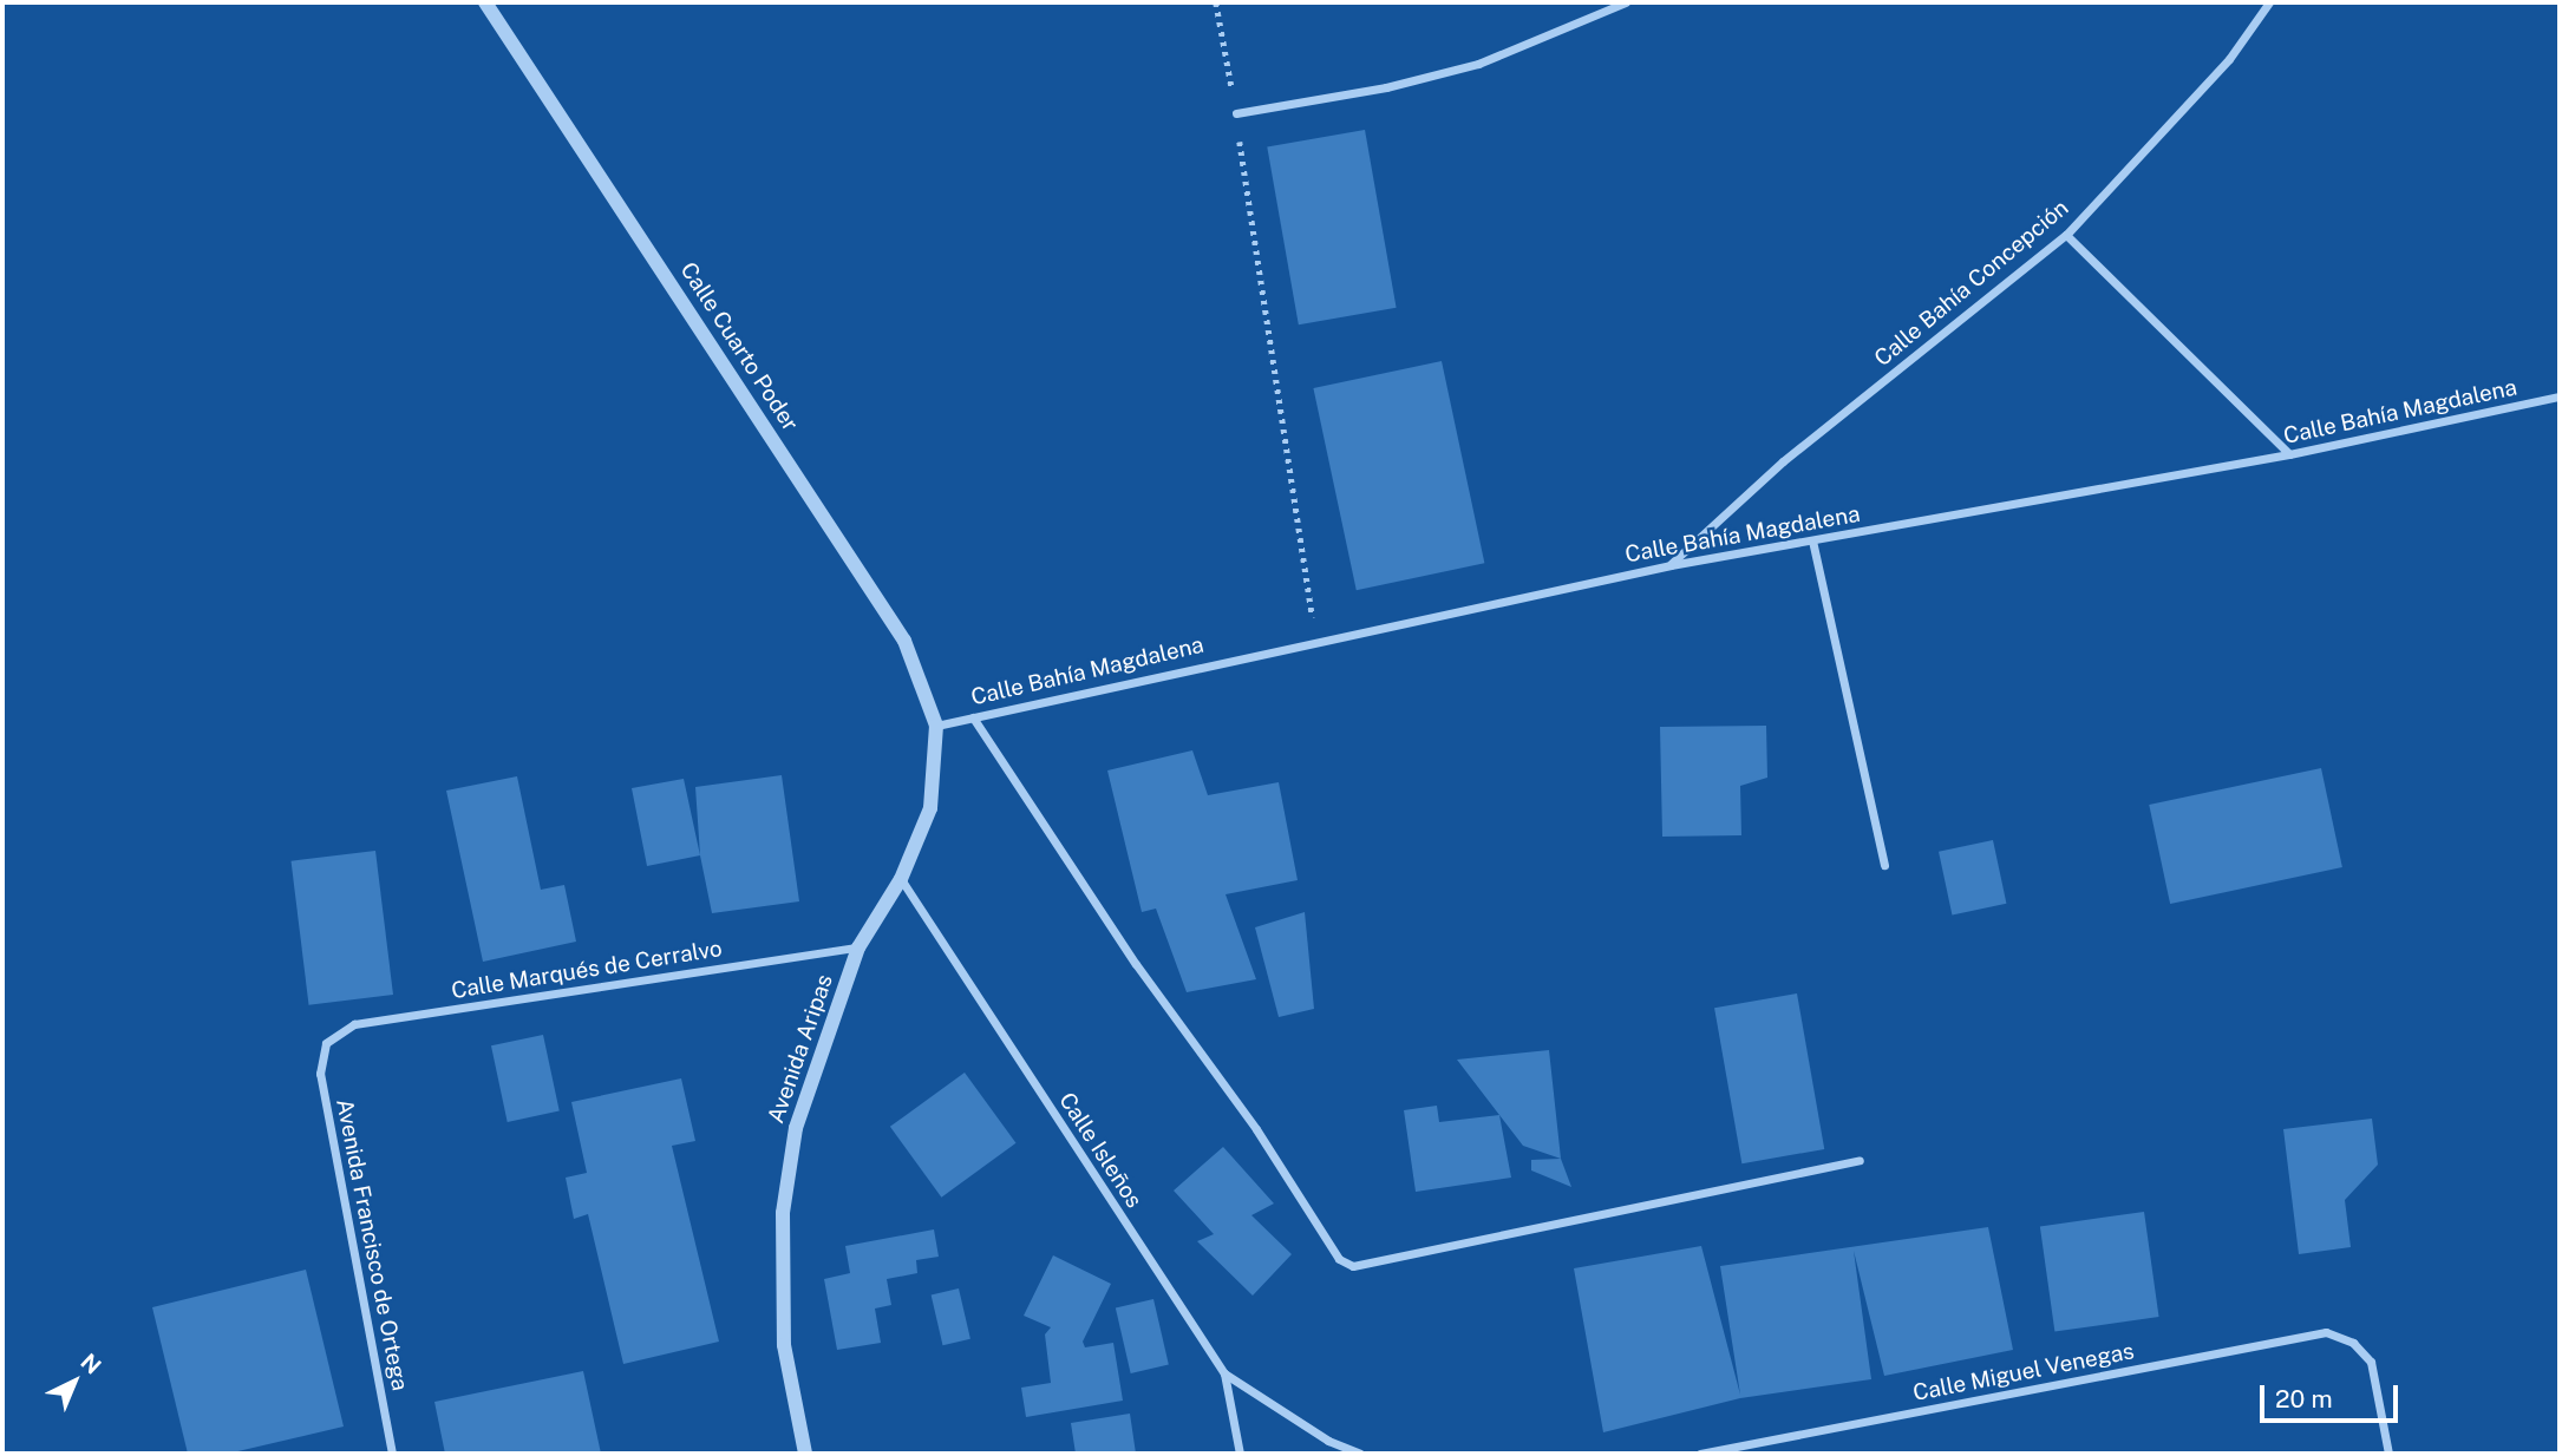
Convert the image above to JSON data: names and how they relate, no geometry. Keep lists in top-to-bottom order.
{
  "streets": {
    "street": [
      "Calle Bahía Concepción",
      "Calle Cuarto Poder",
      "Calle Bahía Magdalena",
      "Calle Marqués de Cerralvo",
      "Avenida Aripas",
      "Calle Isleños",
      "Avenida Francisco de Ortega",
      "Calle Miguel Venegas"
    ]
  },
  "crossings": [
    ["Calle Bahía Concepción", "Calle Bahía Magdalena"],
    ["Calle Cuarto Poder", "Calle Bahía Magdalena"],
    ["Calle Cuarto Poder", "Avenida Aripas"],
    ["Calle Bahía Magdalena", "Avenida Aripas"],
    ["Calle Marqués de Cerralvo", "Avenida Aripas"],
    ["Calle Marqués de Cerralvo", "Avenida Francisco de Ortega"],
    ["Avenida Aripas", "Calle Isleños"]
  ],
  "scale_bar": "20 m",
  "north": "top right"
}
